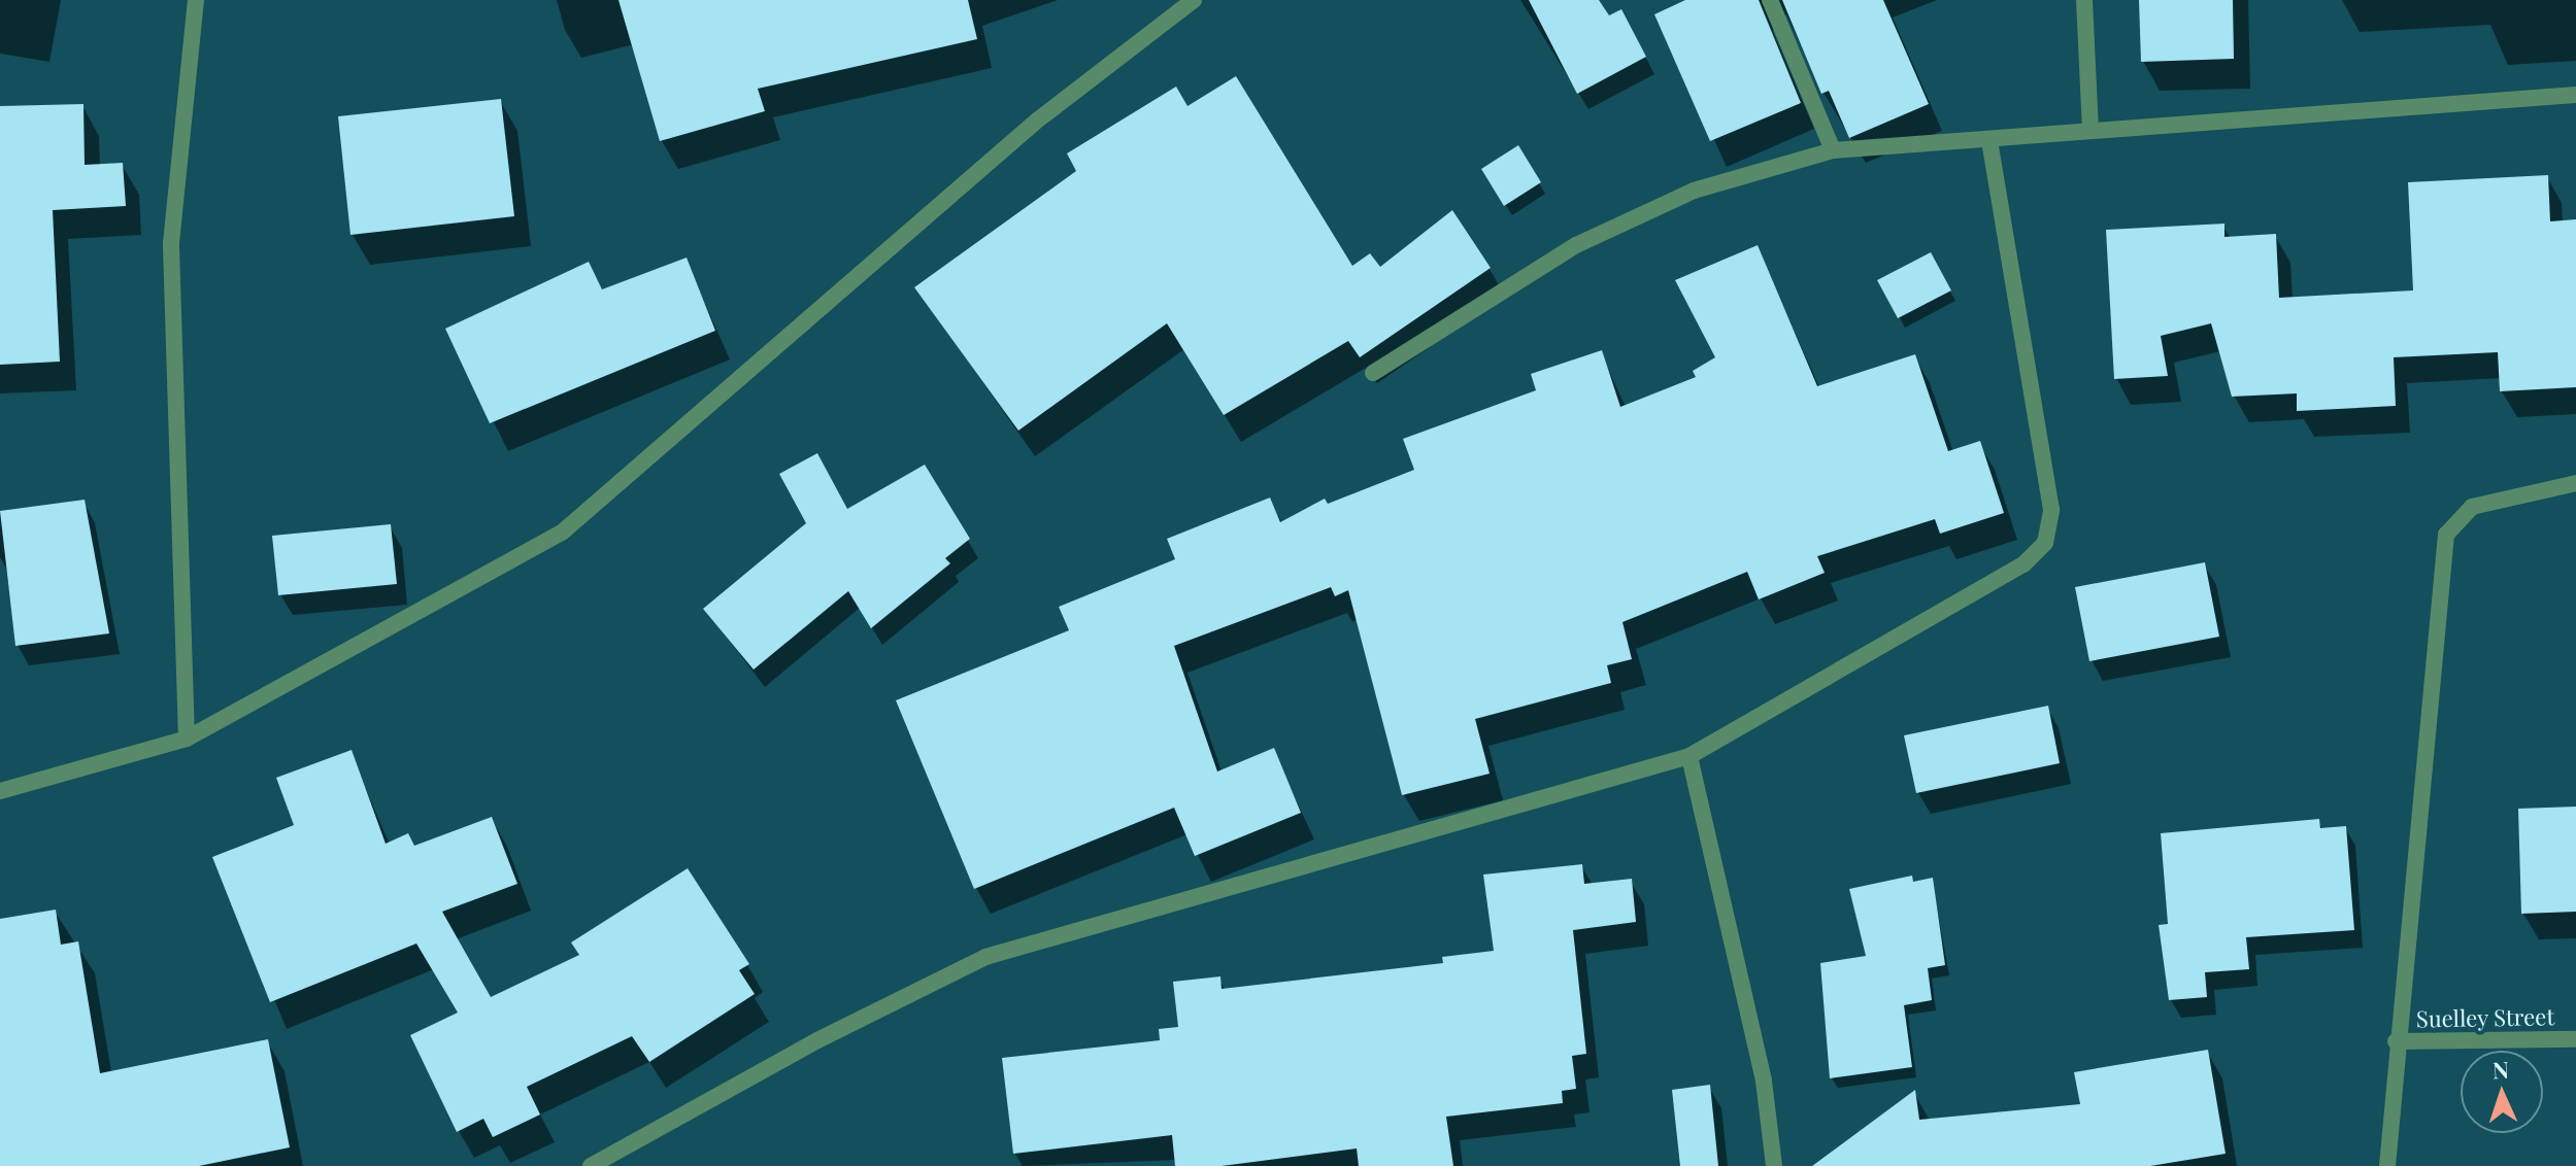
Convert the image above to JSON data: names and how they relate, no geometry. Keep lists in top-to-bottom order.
{
  "streets": {
    "street": ["Suelley Street"]
  },
  "north": "top"
}
